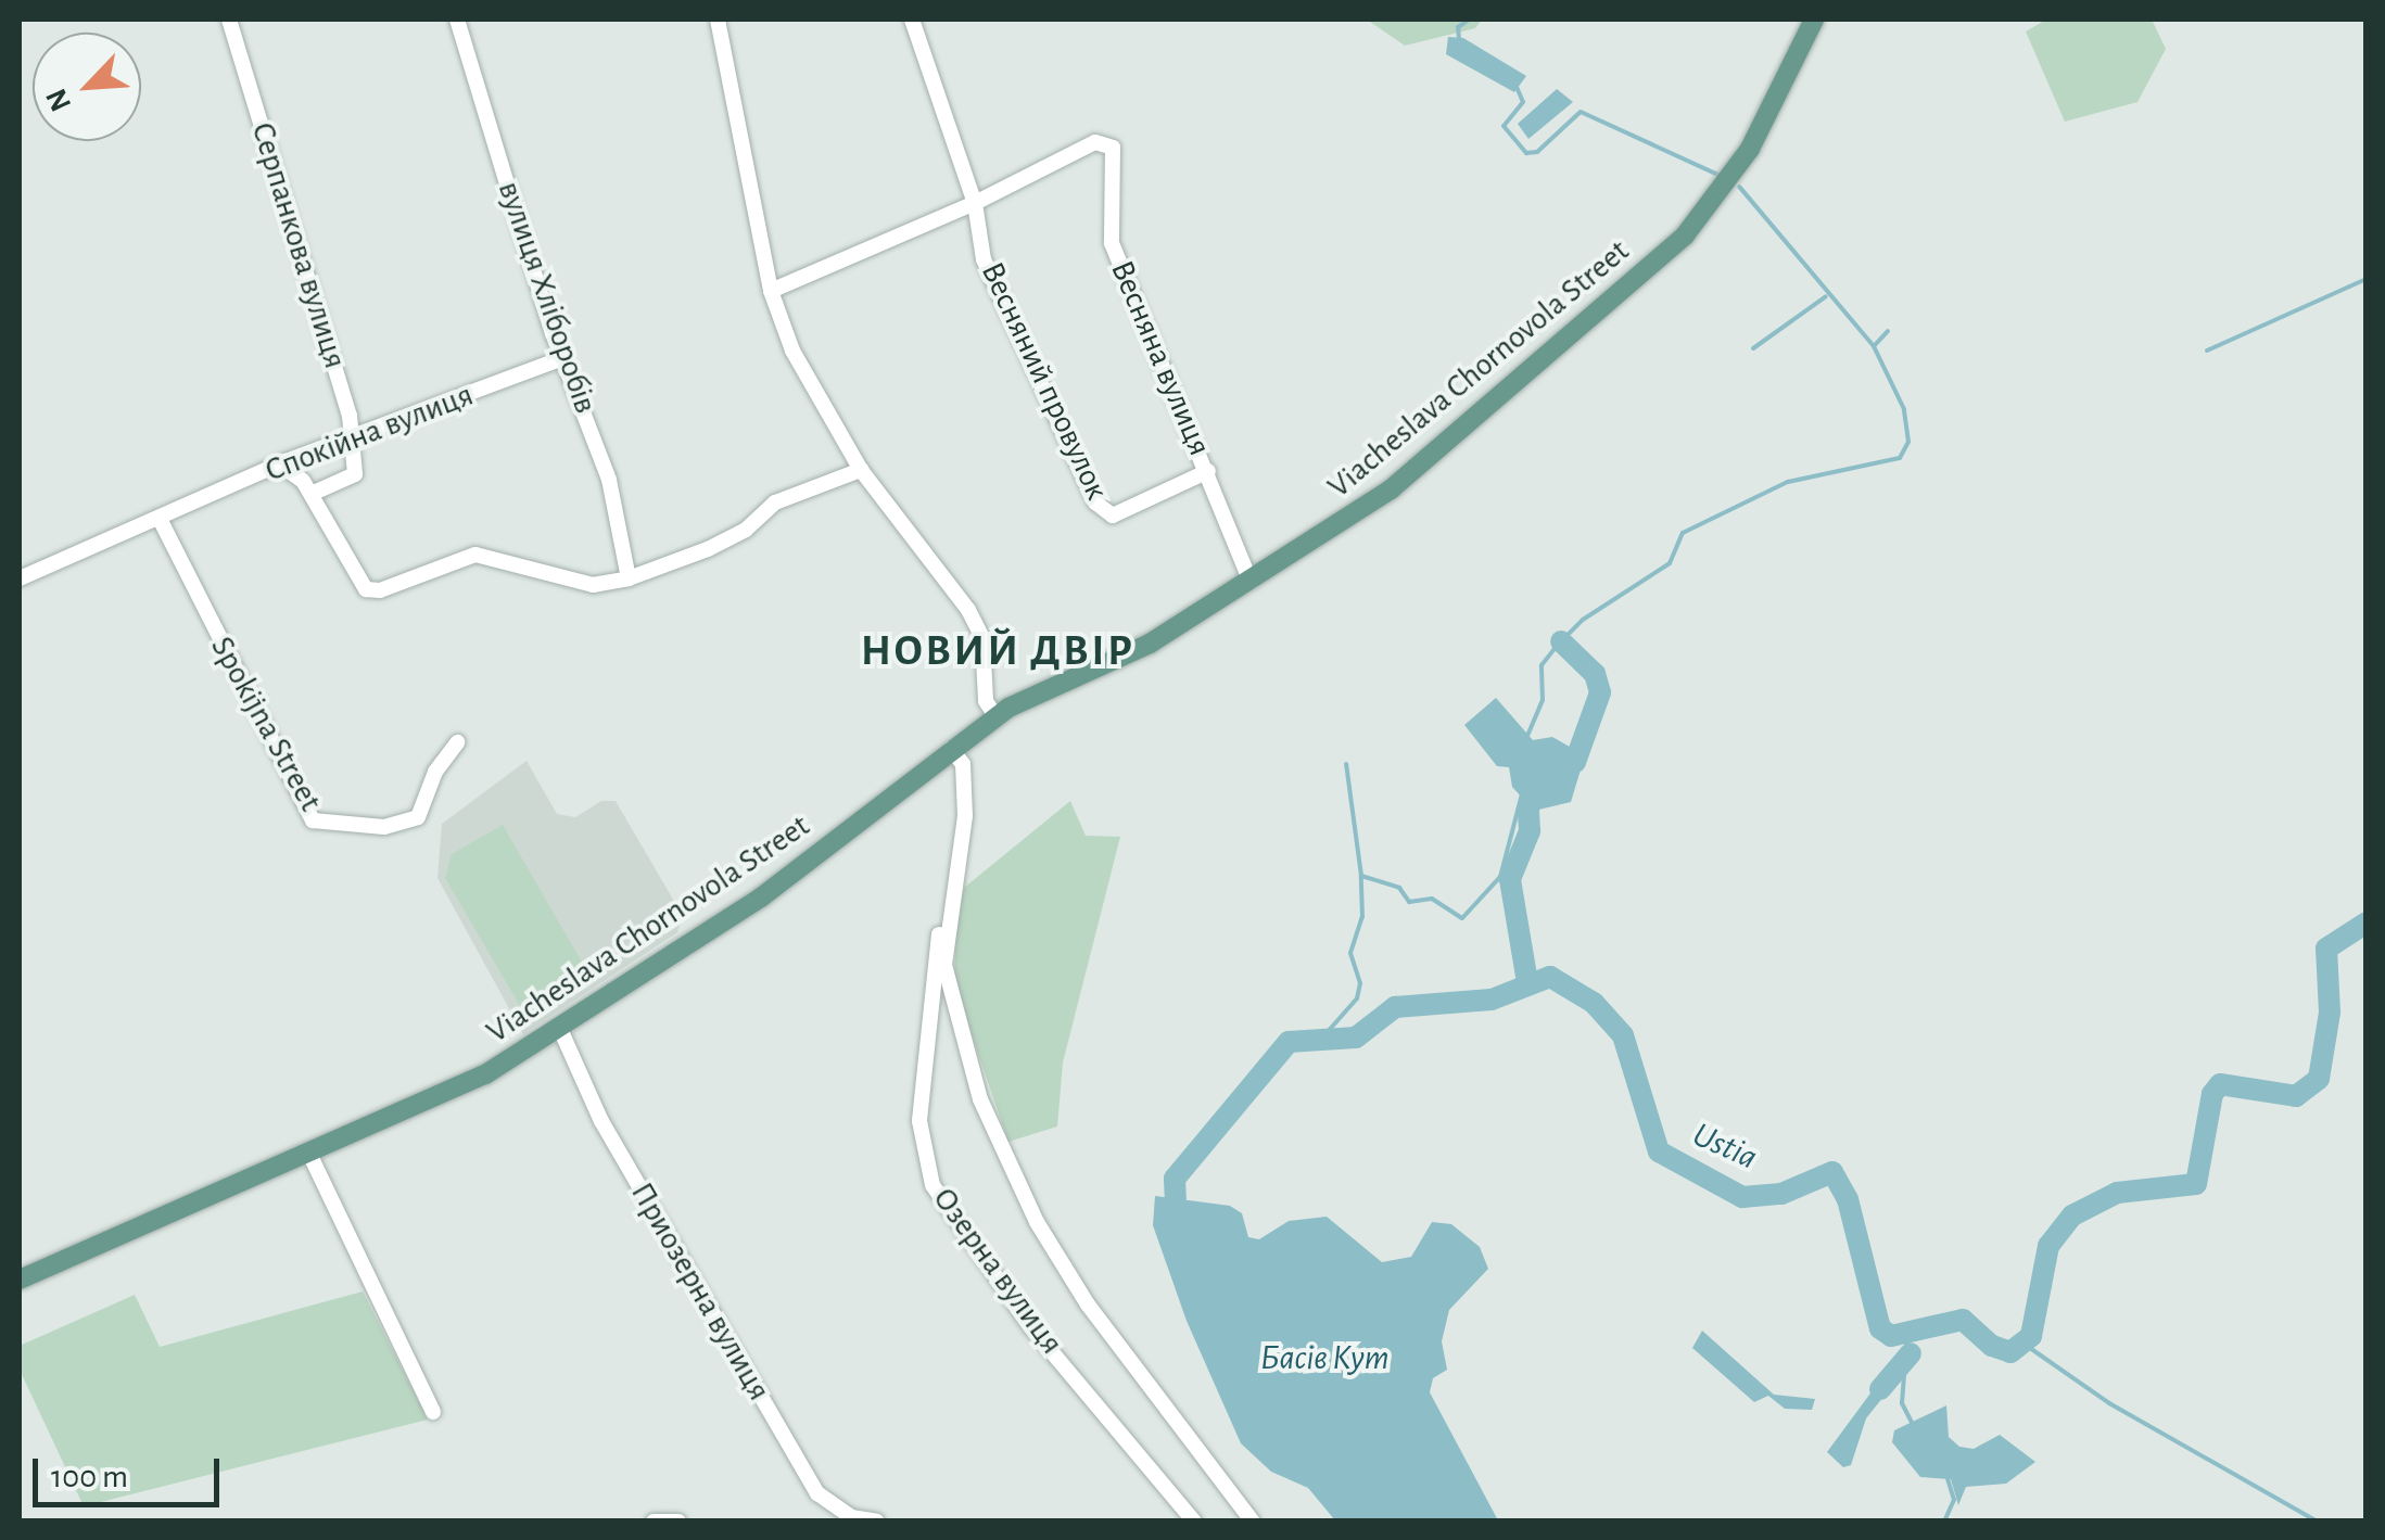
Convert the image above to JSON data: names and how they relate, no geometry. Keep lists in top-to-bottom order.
{
  "streets": {
    "main road": ["Viacheslava Chornovola Street"],
    "street": [
      "Серпанкова вулиця",
      "вулиця Хліборобів",
      "Весняна вулиця",
      "Весняний провулок",
      "Спокійна вулиця",
      "Spokijna Street",
      "Озерна вулиця",
      "Приозерна вулиця"
    ]
  },
  "crossings": [
    ["Серпанкова вулиця", "Спокійна вулиця"],
    ["вулиця Хліборобів", "Спокійна вулиця"],
    ["Весняна вулиця", "Viacheslava Chornovola Street"],
    ["Весняна вулиця", "Весняний провулок"],
    ["Viacheslava Chornovola Street", "Приозерна вулиця"],
    ["Спокійна вулиця", "Spokijna Street"]
  ],
  "districts": ["НОВИЙ ДВІР"],
  "water": ["Ustia", "Басів Кут"],
  "scale_bar": "100 m",
  "north": "bottom left"
}
